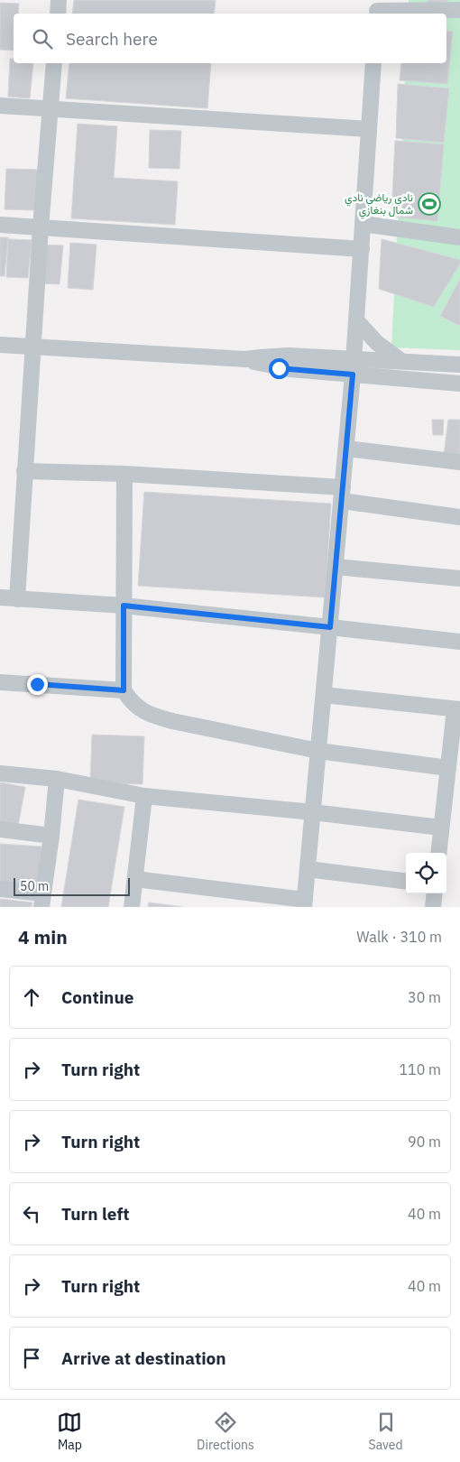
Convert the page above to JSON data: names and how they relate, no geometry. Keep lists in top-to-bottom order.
{
  "places": {
    "sports": ["نادي رياضي نادي شمال بنغازي"]
  },
  "scale_bar": "50 m",
  "page": {
    "search": "Search here",
    "scale": "50 m",
    "heading": ["4 min", "Walk · 310 m"],
    "list": [
      ["Continue", "30 m"],
      ["Turn right", "110 m"],
      ["Turn right", "90 m"],
      ["Turn left", "40 m"],
      ["Turn right", "40 m"],
      "Arrive at destination"
    ],
    "nav": ["Map", "Directions", "Saved"]
  }
}
